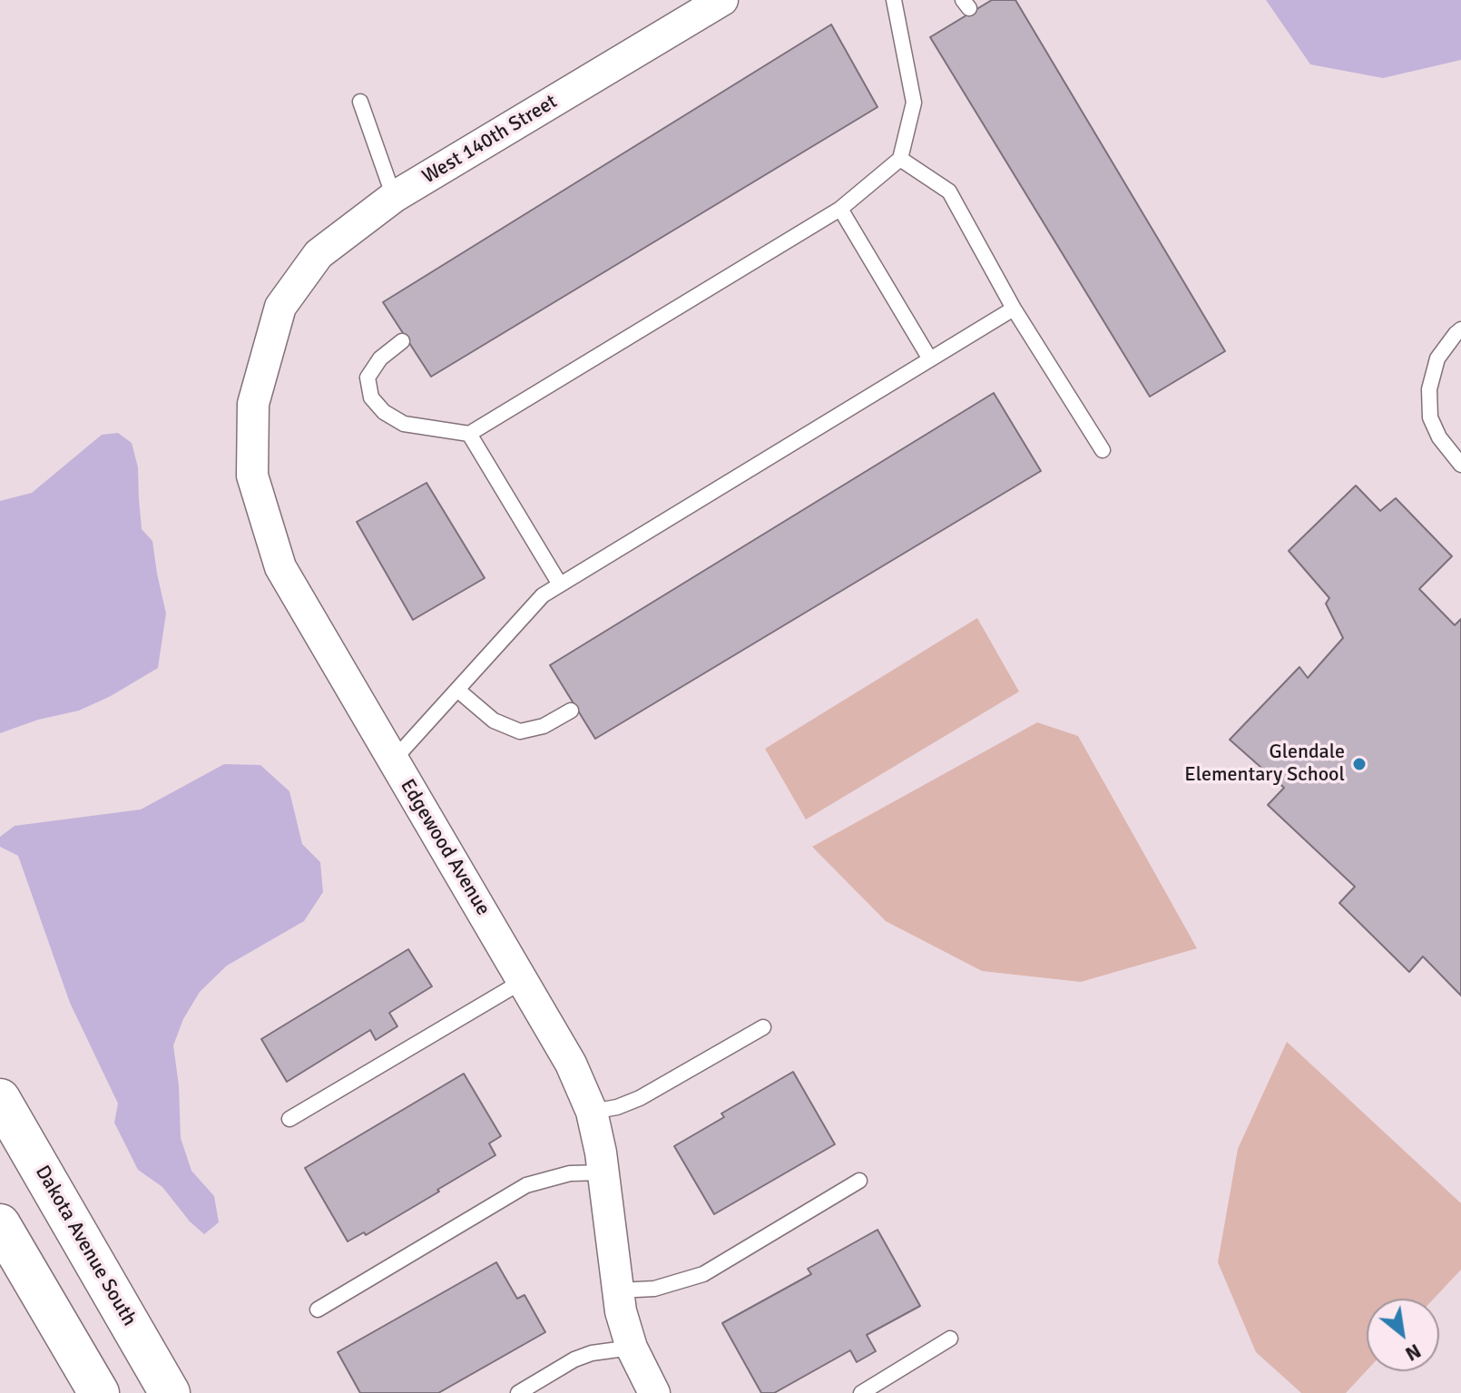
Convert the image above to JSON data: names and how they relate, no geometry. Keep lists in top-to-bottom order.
{
  "streets": {
    "main road": ["Dakota Avenue South"],
    "street": ["West 140th Street", "Edgewood Avenue"]
  },
  "crossings": [
    ["West 140th Street", "Edgewood Avenue"]
  ],
  "places": ["Glendale Elementary School"],
  "north": "bottom right"
}
